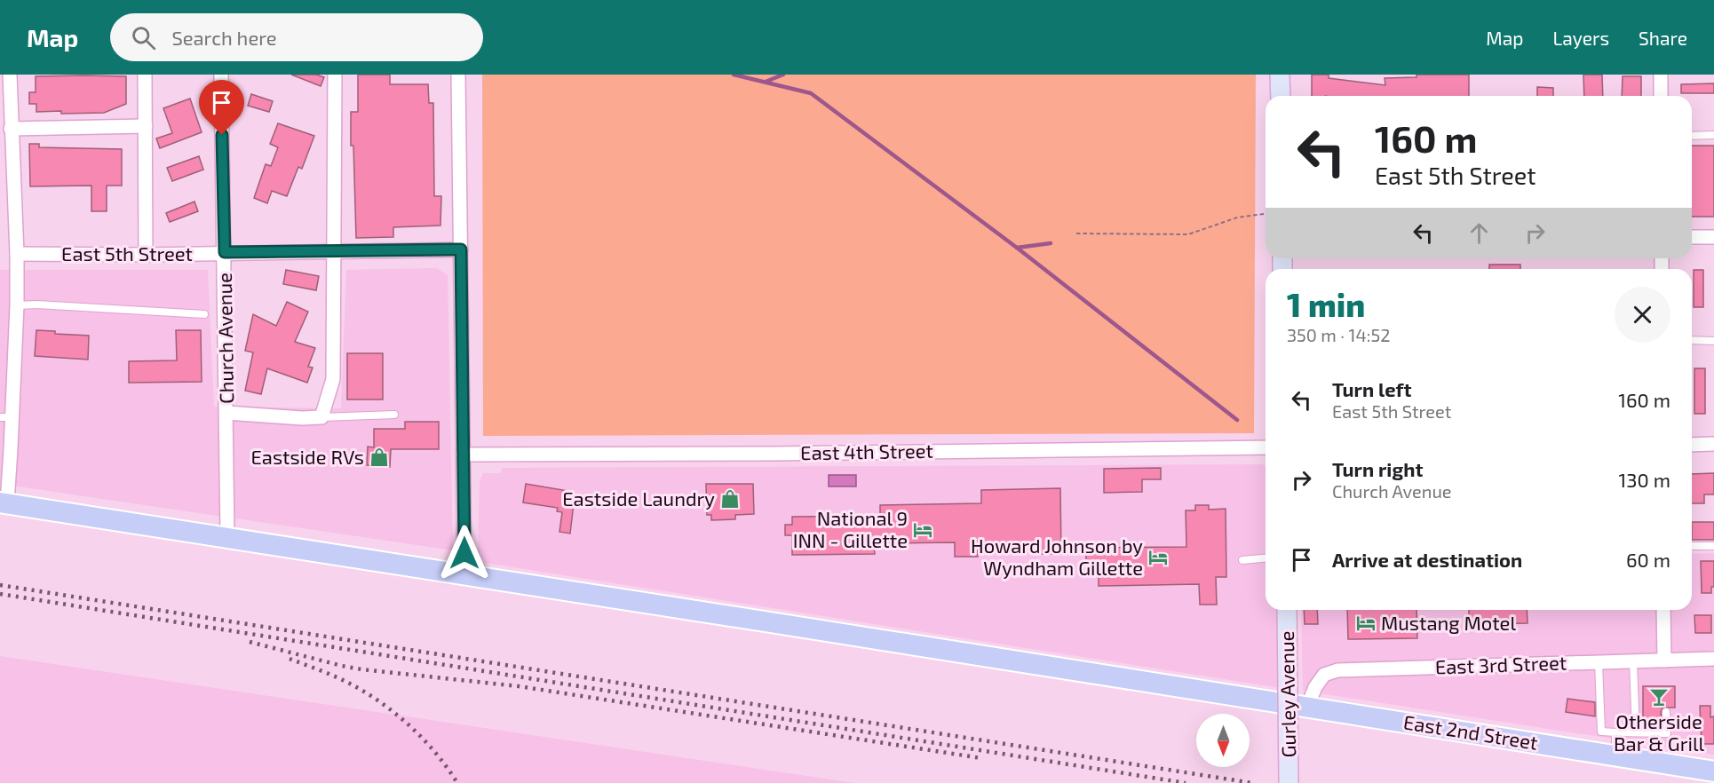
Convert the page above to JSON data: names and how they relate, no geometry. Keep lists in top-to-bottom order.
{
  "streets": {
    "main road": ["East 2nd Street"],
    "street": [
      "East 5th Street",
      "Church Avenue",
      "East 4th Street",
      "East 3rd Street",
      "Gurley Avenue"
    ]
  },
  "crossings": [
    ["East 5th Street", "Church Avenue"],
    ["Church Avenue", "East 2nd Street"],
    ["East 3rd Street", "East 2nd Street"]
  ],
  "places": {
    "shop": ["Eastside RVs", "Eastside Laundry"],
    "hotel": ["National 9 INN - Gillette", "Howard Johnson by Wyndham Gillette", "Mustang Motel"],
    "bar": ["Otherside Bar & Grill"]
  },
  "north": "bottom",
  "page": {
    "header": "Map",
    "search": "Search here",
    "nav": ["Map", "Layers", "Share"],
    "turn": ["160 m", "East 5th Street"],
    "heading": ["1 min", "350 m · 14:52"],
    "list": [
      {
        "name": "Turn left",
        "note": "East 5th Street",
        "value": "160 m"
      },
      {
        "name": "Turn right",
        "note": "Church Avenue",
        "value": "130 m"
      },
      {
        "name": "Arrive at destination",
        "value": "60 m"
      }
    ]
  }
}
